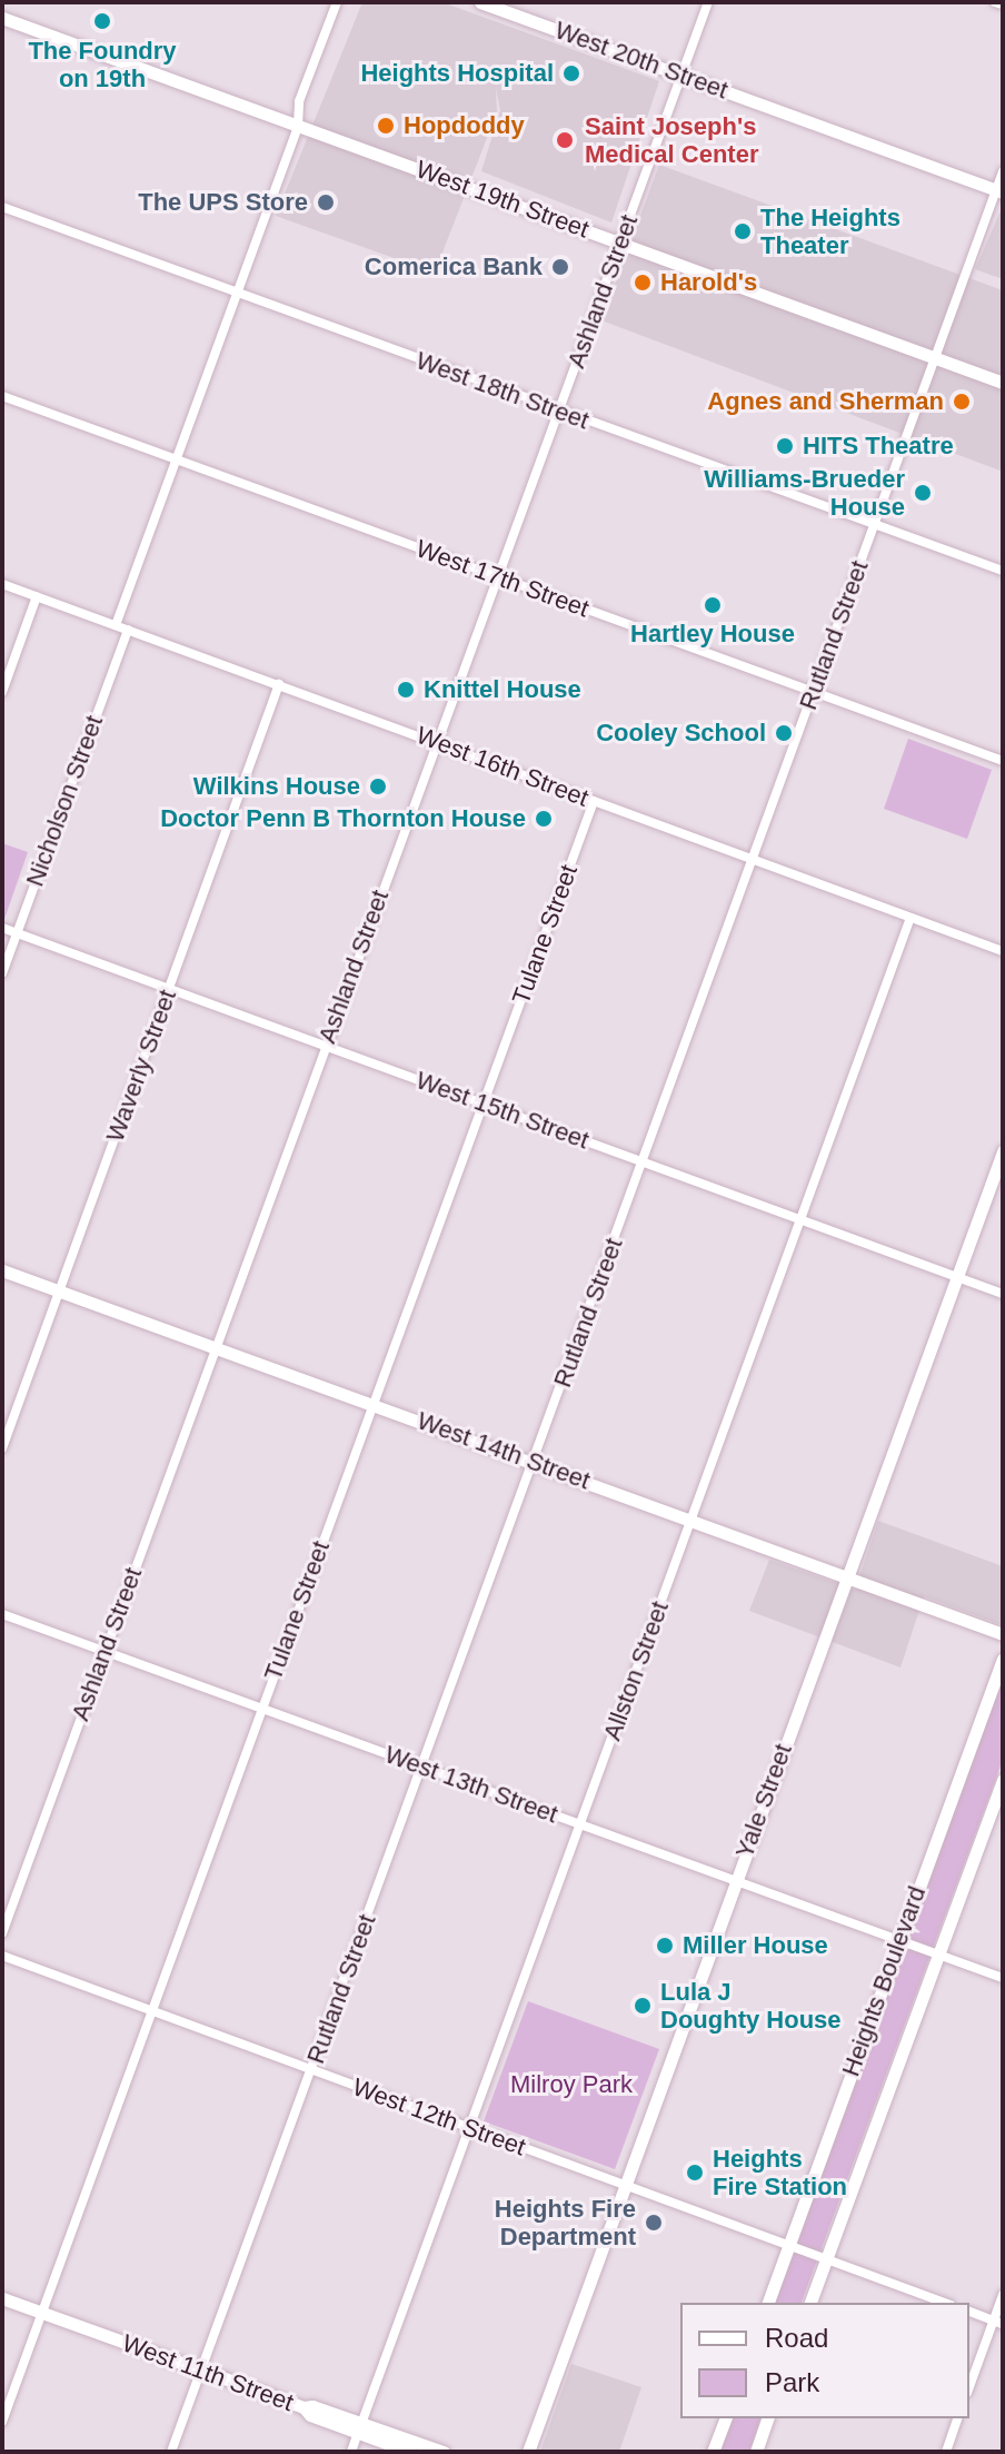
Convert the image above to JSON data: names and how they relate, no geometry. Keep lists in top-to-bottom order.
{
  "streets": {
    "main road": [
      "West 20th Street",
      "West 19th Street",
      "West 14th Street",
      "Yale Street",
      "Heights Boulevard",
      "West 11th Street"
    ],
    "street": [
      "Ashland Street",
      "West 18th Street",
      "West 17th Street",
      "Rutland Street",
      "West 16th Street",
      "Nicholson Street",
      "Tulane Street",
      "Waverly Street",
      "West 15th Street",
      "Allston Street",
      "West 13th Street",
      "West 12th Street"
    ]
  },
  "crossings": [
    ["West 20th Street", "Ashland Street"],
    ["West 20th Street", "Rutland Street"],
    ["West 19th Street", "Ashland Street"],
    ["West 19th Street", "Rutland Street"],
    ["Ashland Street", "West 18th Street"],
    ["Ashland Street", "West 17th Street"],
    ["Ashland Street", "West 16th Street"],
    ["Ashland Street", "West 15th Street"],
    ["Ashland Street", "West 14th Street"],
    ["Ashland Street", "West 13th Street"],
    ["West 18th Street", "Rutland Street"],
    ["West 17th Street", "Rutland Street"],
    ["Rutland Street", "West 16th Street"],
    ["Rutland Street", "West 15th Street"],
    ["Rutland Street", "West 14th Street"],
    ["Rutland Street", "West 13th Street"],
    ["Rutland Street", "West 12th Street"],
    ["Rutland Street", "West 11th Street"],
    ["West 16th Street", "Nicholson Street"],
    ["West 16th Street", "Tulane Street"],
    ["West 16th Street", "Waverly Street"],
    ["West 16th Street", "Allston Street"],
    ["Nicholson Street", "West 15th Street"],
    ["Tulane Street", "West 15th Street"],
    ["Tulane Street", "West 14th Street"],
    ["Tulane Street", "West 13th Street"],
    ["Tulane Street", "West 12th Street"],
    ["Tulane Street", "West 11th Street"],
    ["Waverly Street", "West 15th Street"],
    ["Waverly Street", "West 14th Street"],
    ["West 15th Street", "Allston Street"],
    ["West 15th Street", "Yale Street"],
    ["West 14th Street", "Allston Street"],
    ["West 14th Street", "Yale Street"],
    ["Allston Street", "West 13th Street"],
    ["Allston Street", "West 12th Street"],
    ["Allston Street", "West 11th Street"],
    ["West 13th Street", "Yale Street"],
    ["West 13th Street", "Heights Boulevard"],
    ["Yale Street", "West 12th Street"],
    ["Heights Boulevard", "West 12th Street"]
  ],
  "parks": ["Milroy Park"],
  "places": [
    "The Foundry on 19th",
    "Heights Hospital",
    "Hopdoddy",
    "Saint Joseph's Medical Center",
    "The UPS Store",
    "The Heights Theater",
    "Comerica Bank",
    "Harold's",
    "Agnes and Sherman",
    "HITS Theatre",
    "Williams-Brueder House",
    "Hartley House",
    "Knittel House",
    "Cooley School",
    "Wilkins House",
    "Doctor Penn B Thornton House",
    "Miller House",
    "Lula J Doughty House",
    "Heights Fire Station",
    "Heights Fire Department"
  ],
  "legend": ["Road", "Park"]
}
